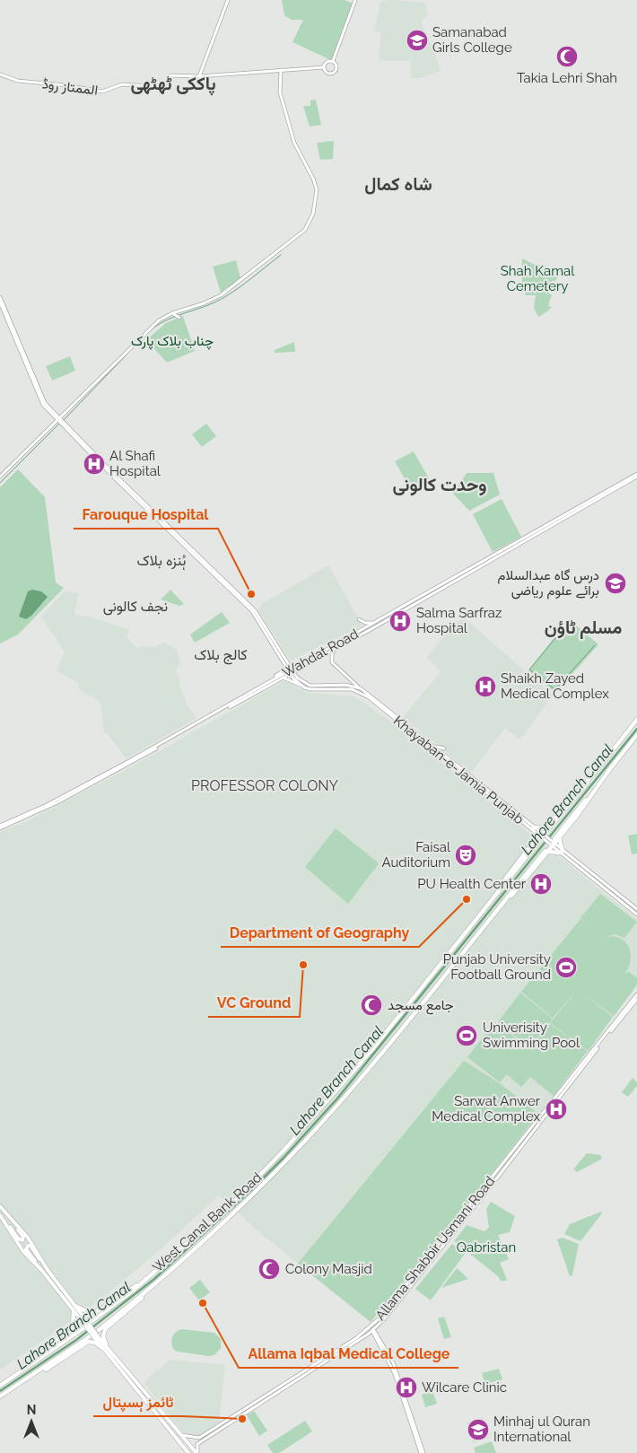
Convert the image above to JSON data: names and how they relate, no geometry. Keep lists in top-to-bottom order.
{
  "streets": {
    "highway": ["West Canal Bank Road"],
    "main road": [
      "الممتاز روڈ",
      "Wahdat Road",
      "Khayaban-e-Jamia Punjab",
      "Allama Shabbir Usmani Road"
    ]
  },
  "crossings": [
    ["Khayaban-e-Jamia Punjab", "West Canal Bank Road"]
  ],
  "districts": [
    "پاککی ٹھٹھی",
    "شاہ کمال",
    "وحدت کالونی",
    "ہُنزہ بلاک",
    "نجف کالونی",
    "مسلم ٹاؤن",
    "کالج بلاک",
    "PROFESSOR COLONY"
  ],
  "water": ["Lahore Branch Canal"],
  "parks": ["Shah Kamal Cemetery", "چناب بلاک پارک", "Qabristan"],
  "places": {
    "school or university": ["Samanabad Girls College", "درس گاہ عبدالسلام برائے علوم ریاضی", "Minhaj ul Quran International"],
    "mosque": ["Takia Lehri Shah", "جامع مسجد", "Colony Masjid"],
    "hospital": [
      "Al Shafi Hospital",
      "Salma Sarfraz Hospital",
      "Shaikh Zayed Medical Complex",
      "PU Health Center",
      "Sarwat Anwer Medical Complex",
      "Wilcare Clinic"
    ],
    "other": [
      "Farouque Hospital",
      "Department of Geography",
      "VC Ground",
      "Allama Iqbal Medical College",
      "ٹائمز ہسپتال"
    ],
    "theatre": ["Faisal Auditorium"],
    "sports": ["Punjab University Football Ground", "Univerisity Swimming Pool"]
  },
  "north": "top"
}
